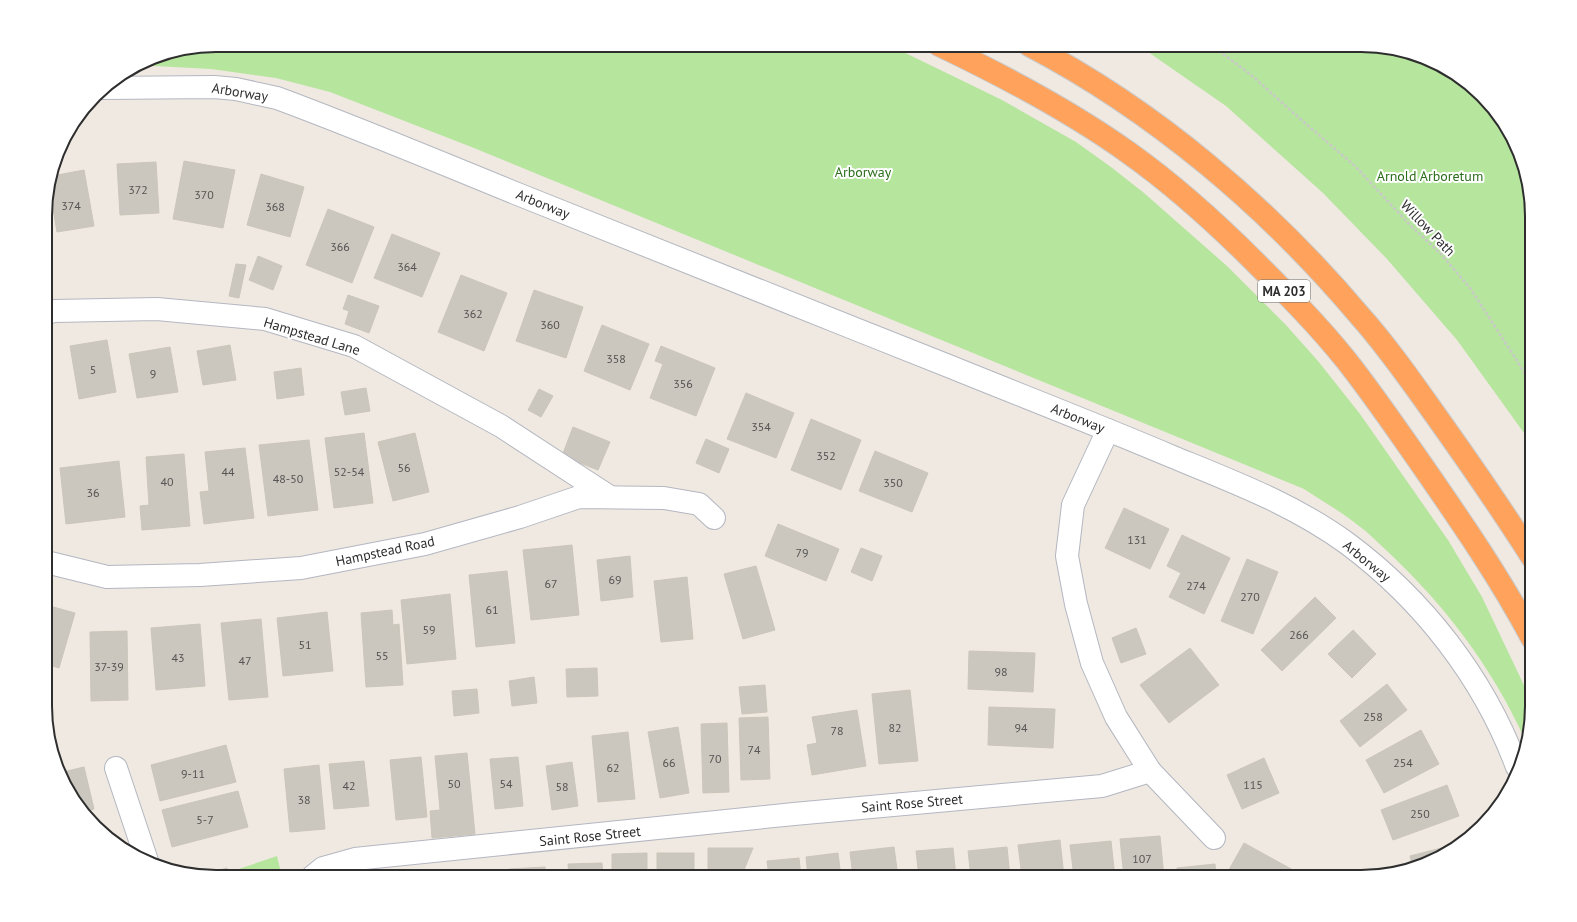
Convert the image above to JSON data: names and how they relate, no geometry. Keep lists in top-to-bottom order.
{
  "streets": {
    "highway": ["MA 203"],
    "street": [
      "Arborway",
      "Hampstead Lane",
      "Hampstead Road",
      "Saint Rose Street"
    ],
    "path": ["Willow Path"]
  },
  "crossings": [
    ["Hampstead Lane", "Hampstead Road"]
  ],
  "parks": ["Arborway", "Arnold Arboretum"],
  "house_numbers": [
    "372",
    "370",
    "374",
    "368",
    "366",
    "364",
    "362",
    "360",
    "358",
    "5",
    "9",
    "356",
    "354",
    "352",
    "56",
    "44",
    "52-54",
    "48-50",
    "40",
    "350",
    "36",
    "131",
    "79",
    "69",
    "67",
    "274",
    "270",
    "61",
    "59",
    "266",
    "51",
    "55",
    "43",
    "47",
    "37-39",
    "98",
    "258",
    "82",
    "94",
    "78",
    "74",
    "70",
    "66",
    "254",
    "62",
    "9-11",
    "50",
    "54",
    "115",
    "42",
    "58",
    "38",
    "250",
    "5-7",
    "107"
  ]
}
